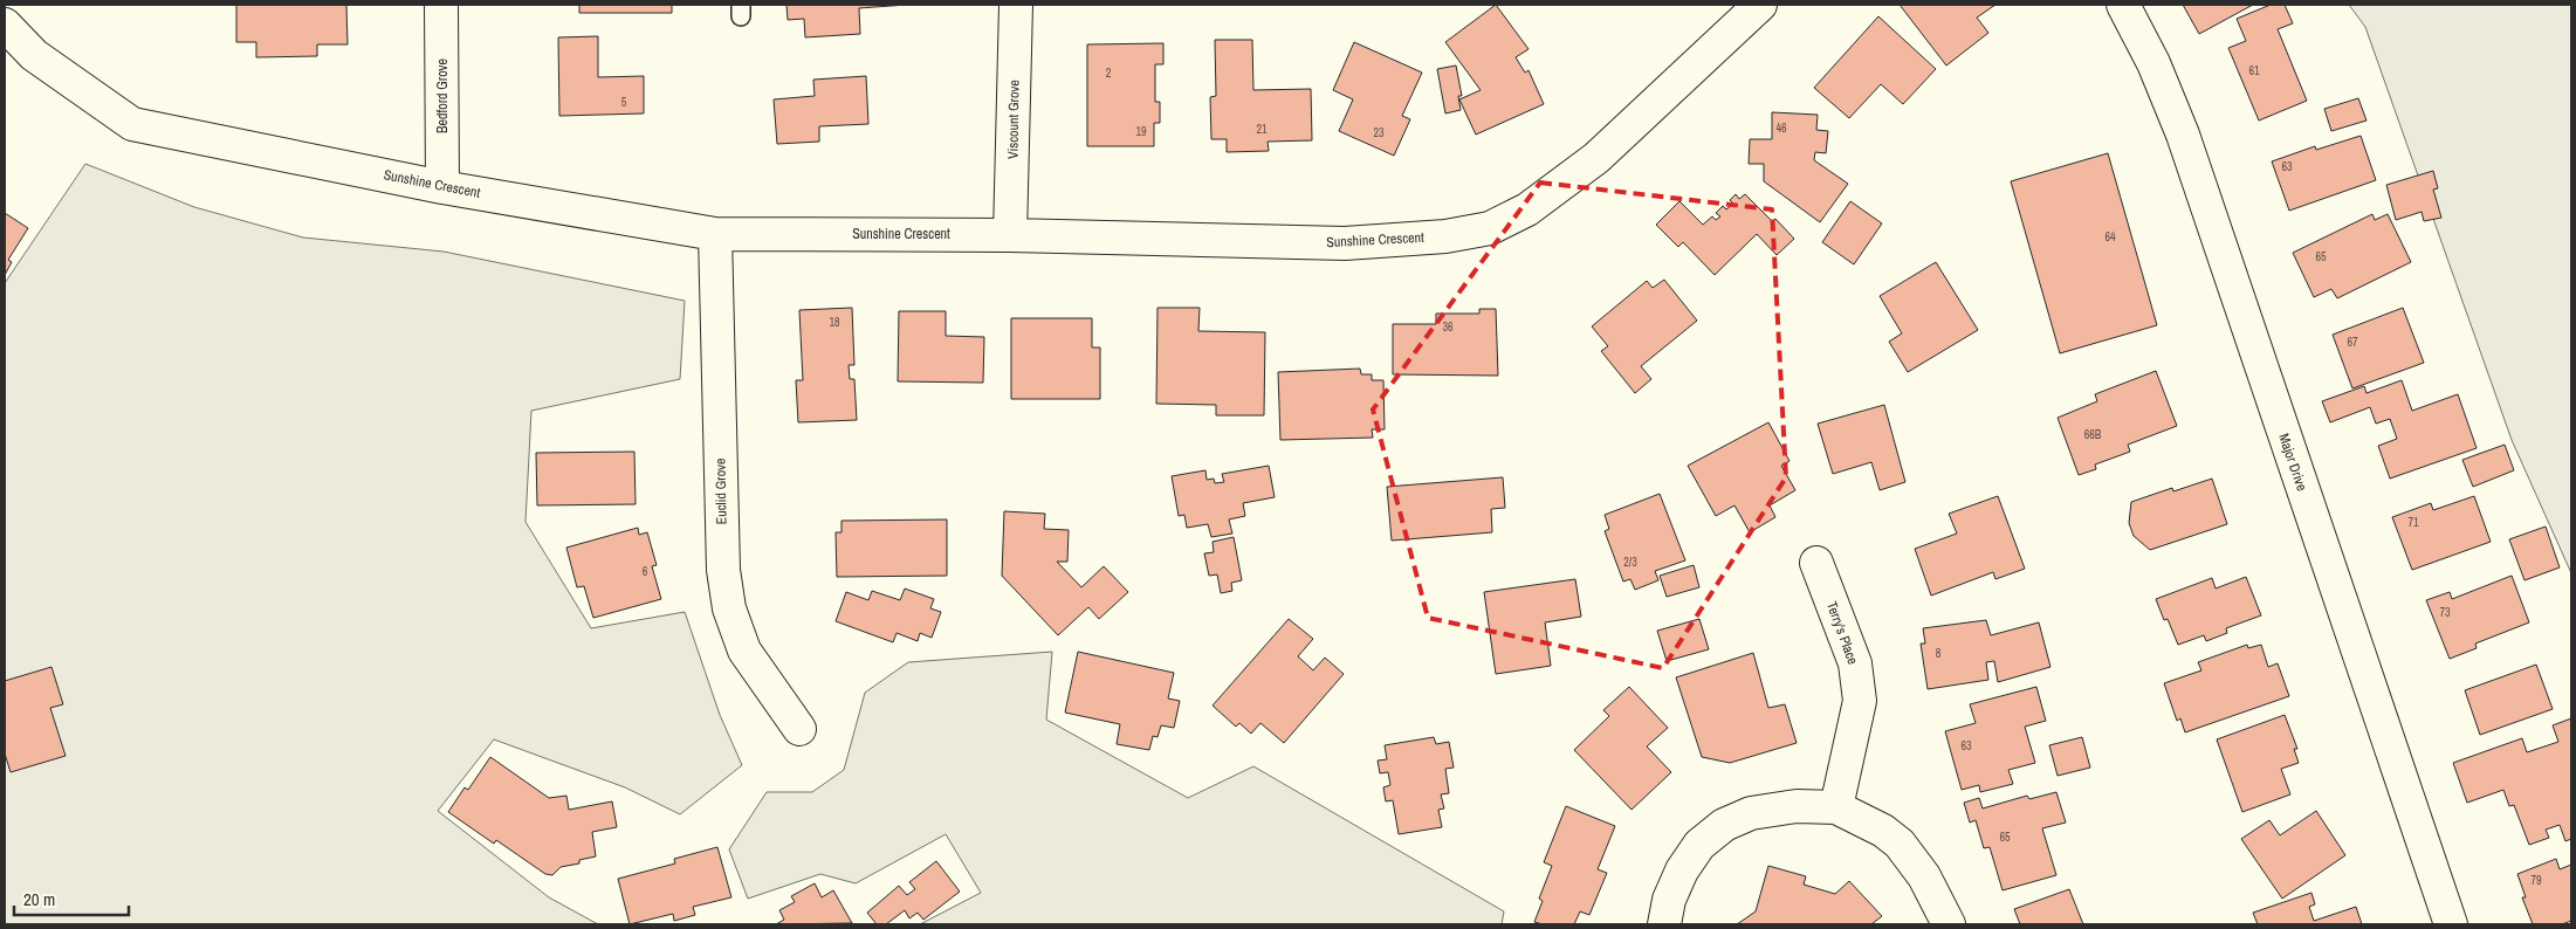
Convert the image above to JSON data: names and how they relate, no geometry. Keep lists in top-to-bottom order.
{
  "streets": {
    "street": [
      "Bedford Grove",
      "Viscount Grove",
      "Sunshine Crescent",
      "Major Drive",
      "Euclid Grove",
      "Terry's Place"
    ]
  },
  "crossings": [
    ["Bedford Grove", "Sunshine Crescent"],
    ["Viscount Grove", "Sunshine Crescent"],
    ["Sunshine Crescent", "Euclid Grove"]
  ],
  "house_numbers": [
    "61",
    "2",
    "5",
    "46",
    "21",
    "19",
    "23",
    "63",
    "64",
    "65",
    "18",
    "36",
    "67",
    "66B",
    "71",
    "2/3",
    "6",
    "73",
    "8",
    "63",
    "65",
    "79"
  ],
  "scale_bar": "20 m"
}
